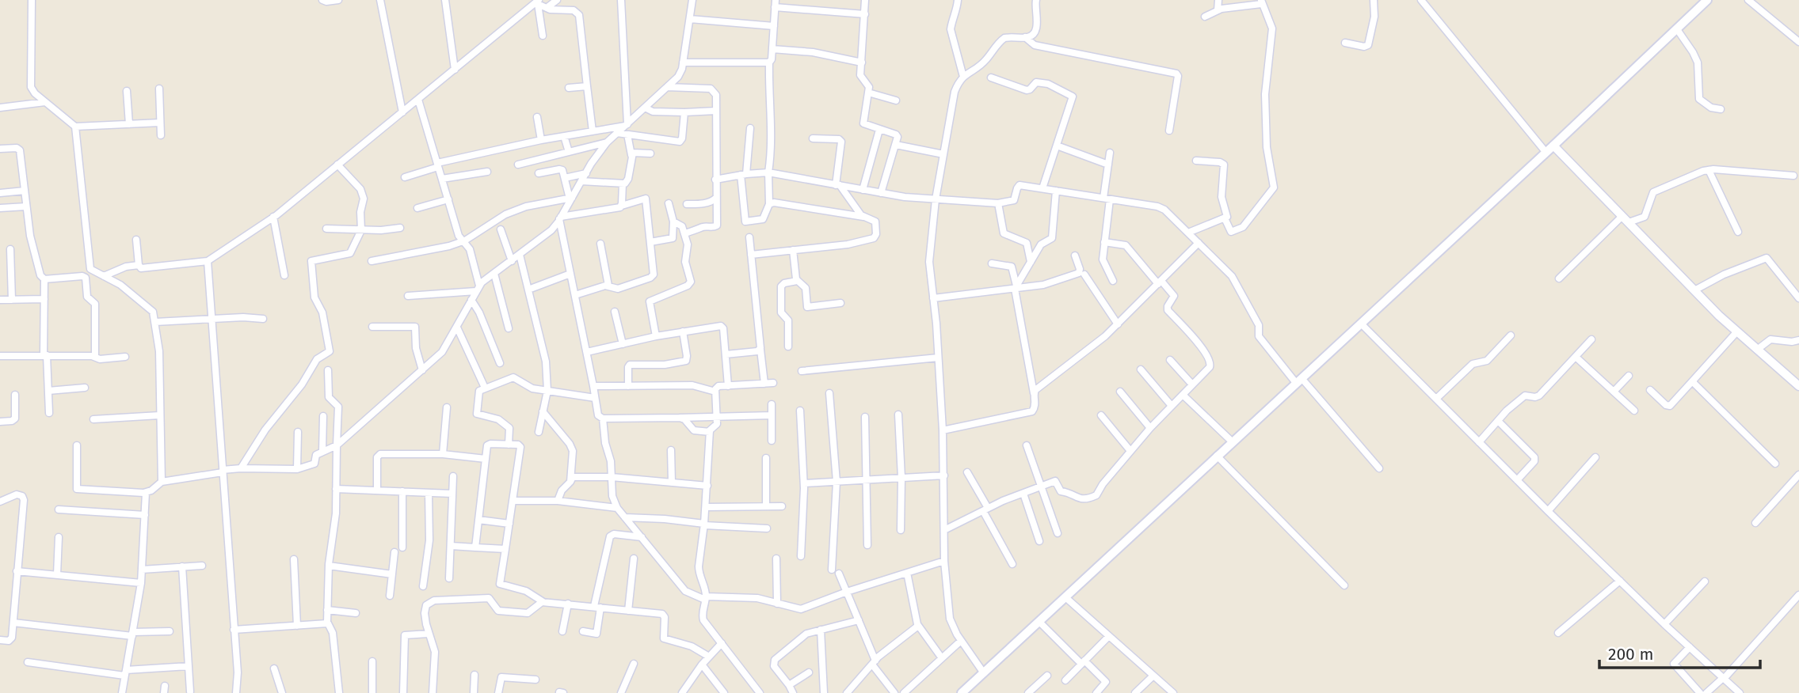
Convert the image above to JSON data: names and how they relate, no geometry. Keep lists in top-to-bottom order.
{
  "scale_bar": "200 m"
}
